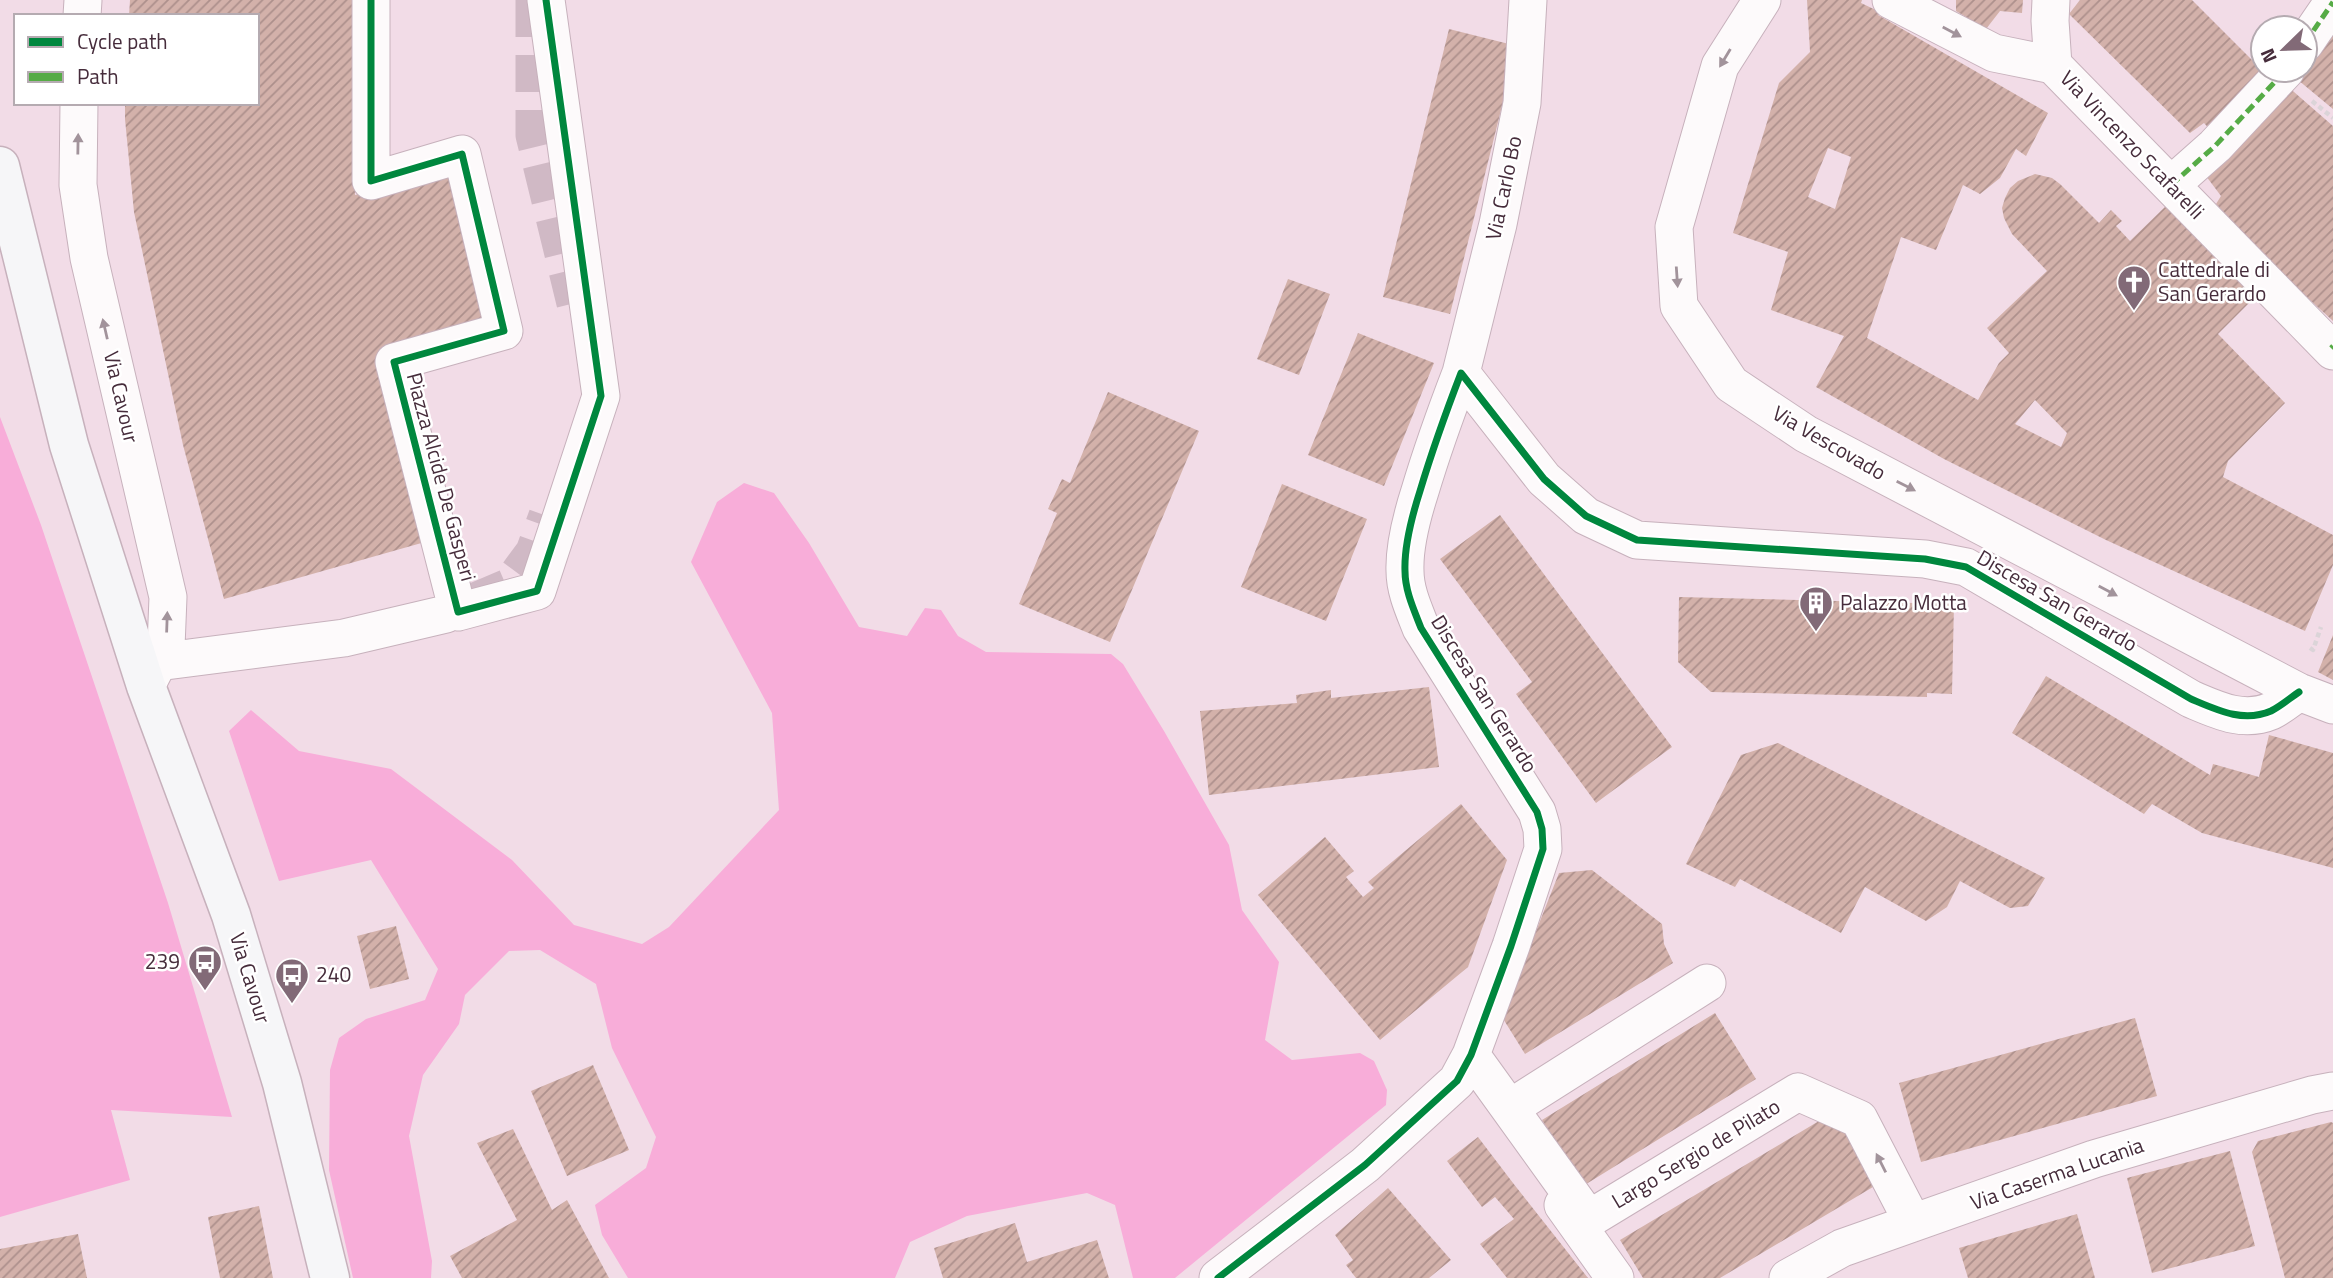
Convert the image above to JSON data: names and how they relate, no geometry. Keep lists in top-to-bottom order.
{
  "streets": {
    "main road": ["Via Cavour"],
    "street": [
      "Via Vincenzo Scafarelli",
      "Via Carlo Bo",
      "Via Vescovado",
      "Piazza Alcide De Gasperi",
      "Discesa San Gerardo",
      "Largo Sergio de Pilato",
      "Via Caserma Lucania"
    ]
  },
  "crossings": [
    ["Via Carlo Bo", "Discesa San Gerardo"],
    ["Via Vescovado", "Discesa San Gerardo"],
    ["Discesa San Gerardo", "Largo Sergio de Pilato"],
    ["Largo Sergio de Pilato", "Via Caserma Lucania"]
  ],
  "one_way": ["Via Vescovado"],
  "places": {
    "church": ["Cattedrale di San Gerardo"],
    "building": ["Palazzo Motta"],
    "bus stop": ["239", "240"]
  },
  "legend": ["Cycle path", "Path"],
  "north": "bottom left"
}
